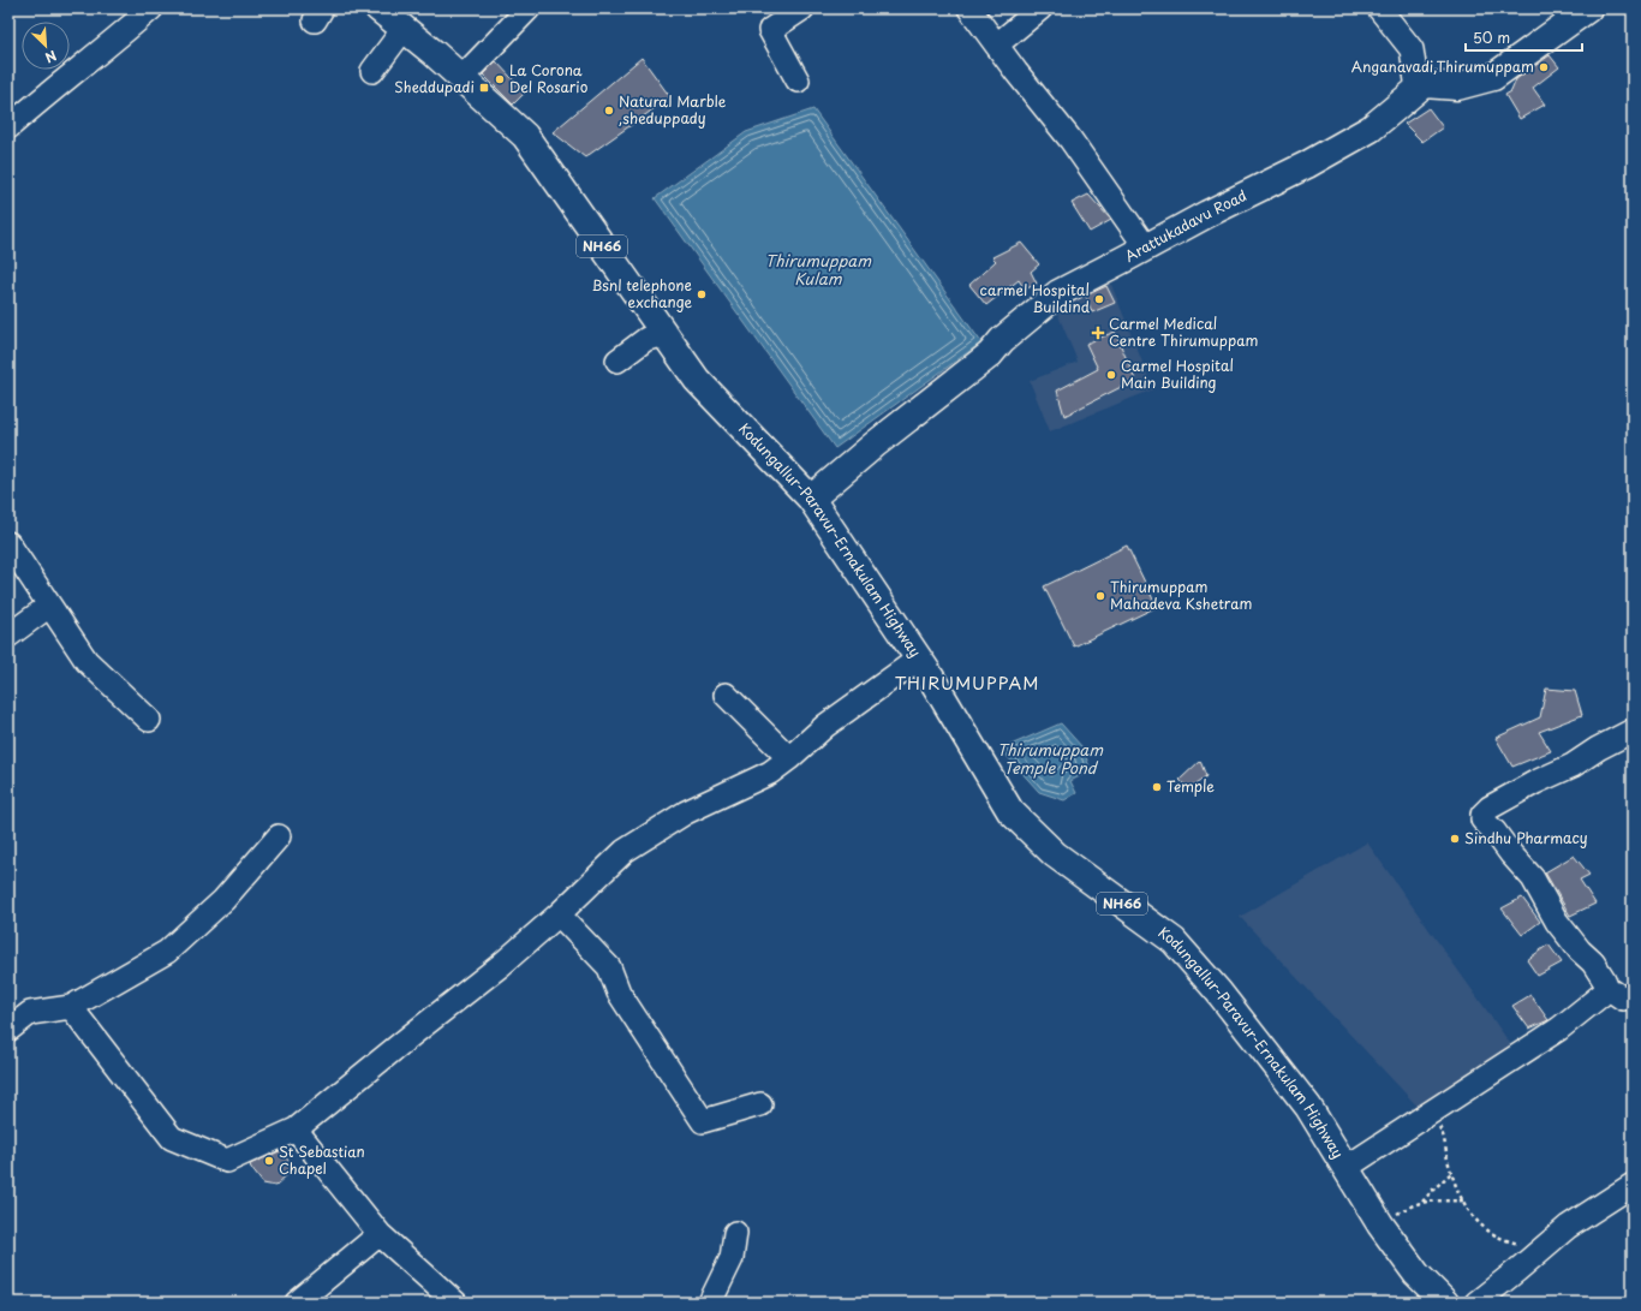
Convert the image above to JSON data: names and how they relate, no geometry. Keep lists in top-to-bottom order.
{
  "streets": {
    "main road": ["Arattukadavu Road", "NH66", "Kodungallur-Paravur-Ernakulam Highway"]
  },
  "crossings": [
    ["Arattukadavu Road", "Kodungallur-Paravur-Ernakulam Highway"]
  ],
  "districts": ["THIRUMUPPAM"],
  "water": ["Thirumuppam Kulam", "Thirumuppam Temple Pond"],
  "places": {
    "other": [
      "Anganavadi,Thirumuppam",
      "La Corona Del Rosario",
      "Natural Marble ,sheduppady",
      "Bsnl telephone exchange",
      "carmel Hospital Buildind",
      "Carmel Hospital Main Building",
      "Thirumuppam Mahadeva Kshetram",
      "Temple",
      "Sindhu Pharmacy",
      "St Sebastian Chapel"
    ],
    "transit": ["Sheddupadi"],
    "health": ["Carmel Medical Centre Thirumuppam"]
  },
  "scale_bar": "50 m",
  "north": "bottom right"
}
